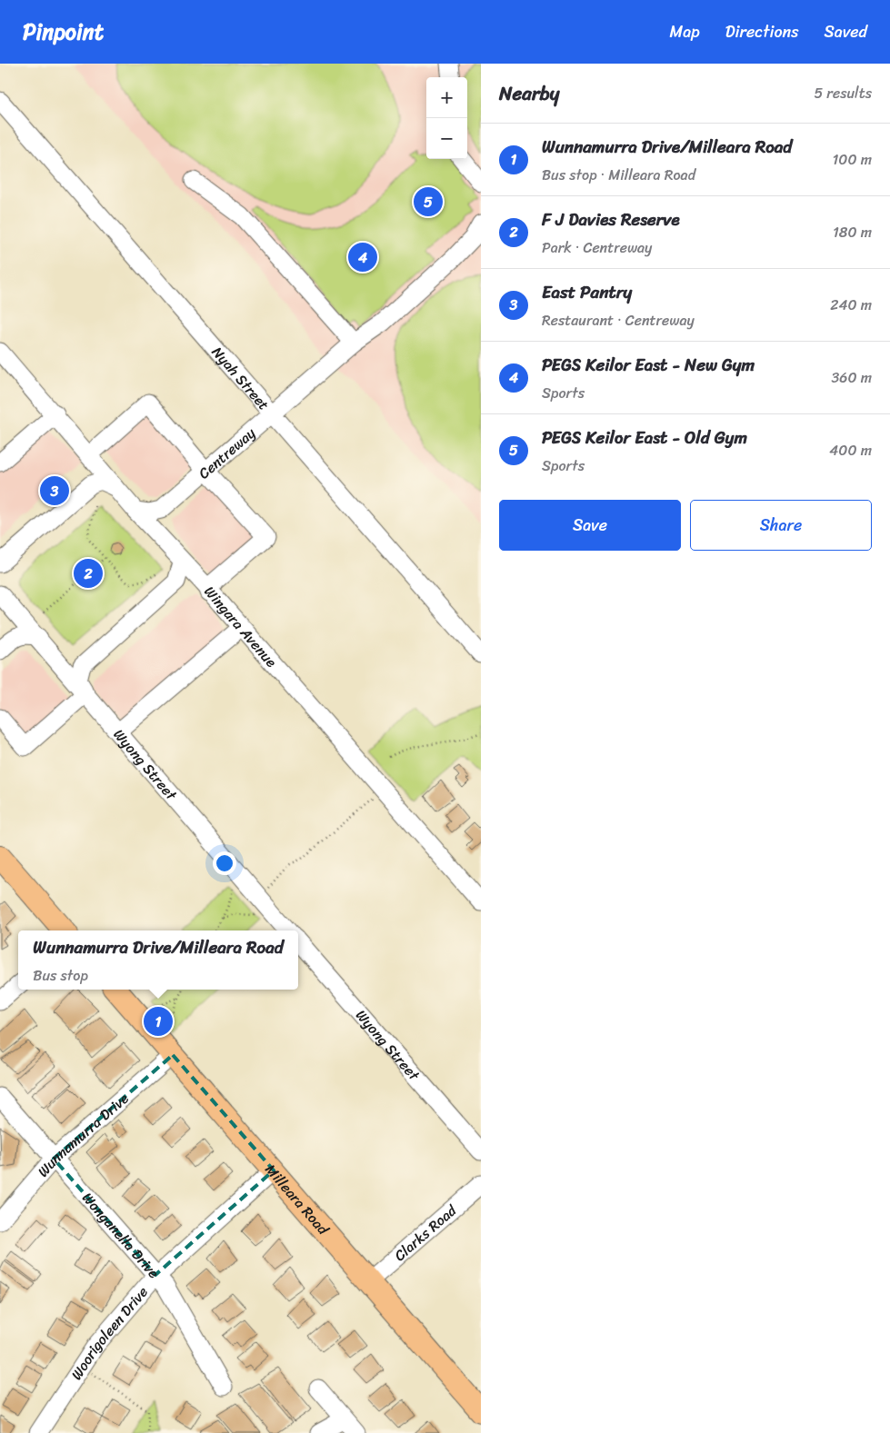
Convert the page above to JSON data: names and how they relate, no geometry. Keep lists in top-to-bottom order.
{
  "streets": {
    "main road": ["Milleara Road"],
    "street": [
      "Nyah Street",
      "Centreway",
      "Wingara Avenue",
      "Wyong Street",
      "Wunnamurra Drive",
      "Clarks Road",
      "Wonganella Drive",
      "Woorigoleen Drive"
    ]
  },
  "crossings": [
    ["Nyah Street", "Centreway"],
    ["Wunnamurra Drive", "Milleara Road"],
    ["Wunnamurra Drive", "Wonganella Drive"],
    ["Milleara Road", "Clarks Road"],
    ["Milleara Road", "Woorigoleen Drive"],
    ["Wonganella Drive", "Woorigoleen Drive"]
  ],
  "page": {
    "header": "Pinpoint",
    "nav": ["Map", "Directions", "Saved"],
    "heading": ["Nearby", "5 results"],
    "map_buttons": ["+", "−"],
    "list": [
      {
        "mark": "1",
        "name": "Wunnamurra Drive/Milleara Road",
        "note": "Bus stop · Milleara Road",
        "value": "100 m"
      },
      {
        "mark": "2",
        "name": "F J Davies Reserve",
        "note": "Park · Centreway",
        "value": "180 m"
      },
      {
        "mark": "3",
        "name": "East Pantry",
        "note": "Restaurant · Centreway",
        "value": "240 m"
      },
      {
        "mark": "4",
        "name": "PEGS Keilor East - New Gym",
        "note": "Sports",
        "value": "360 m"
      },
      {
        "mark": "5",
        "name": "PEGS Keilor East - Old Gym",
        "note": "Sports",
        "value": "400 m"
      }
    ],
    "pins": [
      "5",
      "4",
      "3",
      "2",
      "1"
    ],
    "buttons": ["Save", "Share"],
    "popup": ["Wunnamurra Drive/Milleara Road", "Bus stop"]
  }
}
